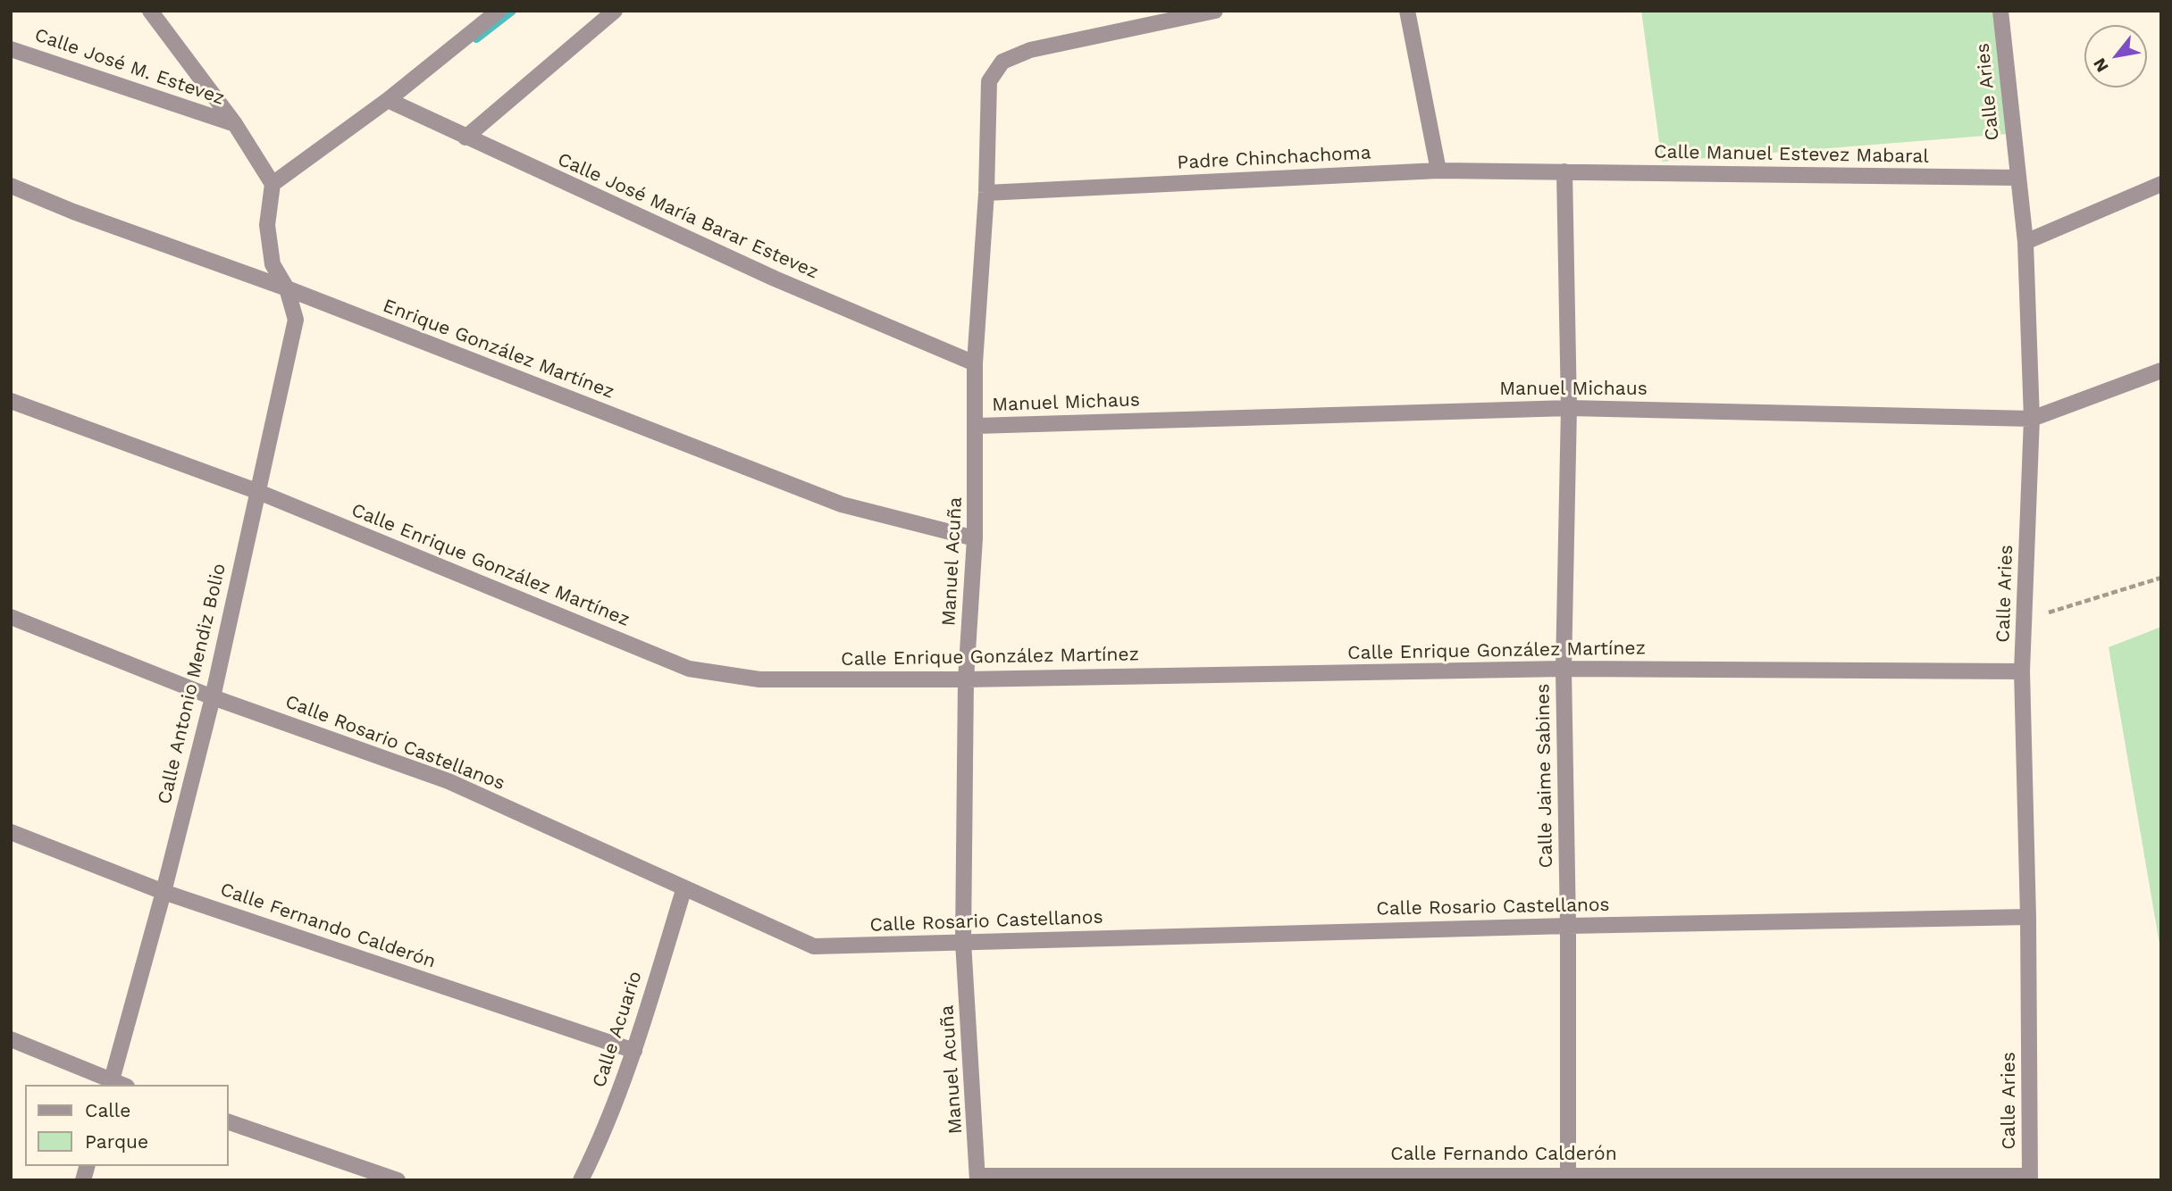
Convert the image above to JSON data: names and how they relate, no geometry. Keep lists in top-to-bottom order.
{
  "streets": {
    "street": [
      "Calle José M. Estevez",
      "Calle Aries",
      "Calle Manuel Estevez Mabaral",
      "Padre Chinchachoma",
      "Calle José María Barar Estevez",
      "Enrique González Martínez",
      "Manuel Michaus",
      "Manuel Acuña",
      "Calle Enrique González Martínez",
      "Calle Antonio Mendiz Bolio",
      "Calle Rosario Castellanos",
      "Calle Jaime Sabines",
      "Calle Fernando Calderón",
      "Calle Acuario"
    ]
  },
  "crossings": [
    ["Calle Aries", "Calle Manuel Estevez Mabaral"],
    ["Calle Aries", "Manuel Michaus"],
    ["Calle Aries", "Calle Enrique González Martínez"],
    ["Calle Aries", "Calle Rosario Castellanos"],
    ["Calle Aries", "Calle Fernando Calderón"],
    ["Calle Manuel Estevez Mabaral", "Padre Chinchachoma"],
    ["Calle Manuel Estevez Mabaral", "Calle Jaime Sabines"],
    ["Padre Chinchachoma", "Manuel Acuña"],
    ["Padre Chinchachoma", "Calle Jaime Sabines"],
    ["Calle José María Barar Estevez", "Manuel Acuña"],
    ["Enrique González Martínez", "Manuel Acuña"],
    ["Enrique González Martínez", "Calle Antonio Mendiz Bolio"],
    ["Manuel Michaus", "Manuel Acuña"],
    ["Manuel Michaus", "Calle Jaime Sabines"],
    ["Manuel Acuña", "Calle Enrique González Martínez"],
    ["Manuel Acuña", "Calle Rosario Castellanos"],
    ["Manuel Acuña", "Calle Fernando Calderón"],
    ["Calle Enrique González Martínez", "Calle Antonio Mendiz Bolio"],
    ["Calle Enrique González Martínez", "Calle Jaime Sabines"],
    ["Calle Antonio Mendiz Bolio", "Calle Rosario Castellanos"],
    ["Calle Antonio Mendiz Bolio", "Calle Fernando Calderón"],
    ["Calle Rosario Castellanos", "Calle Jaime Sabines"],
    ["Calle Rosario Castellanos", "Calle Acuario"],
    ["Calle Jaime Sabines", "Calle Fernando Calderón"],
    ["Calle Fernando Calderón", "Calle Acuario"]
  ],
  "legend": ["Calle", "Parque"],
  "north": "bottom left"
}
